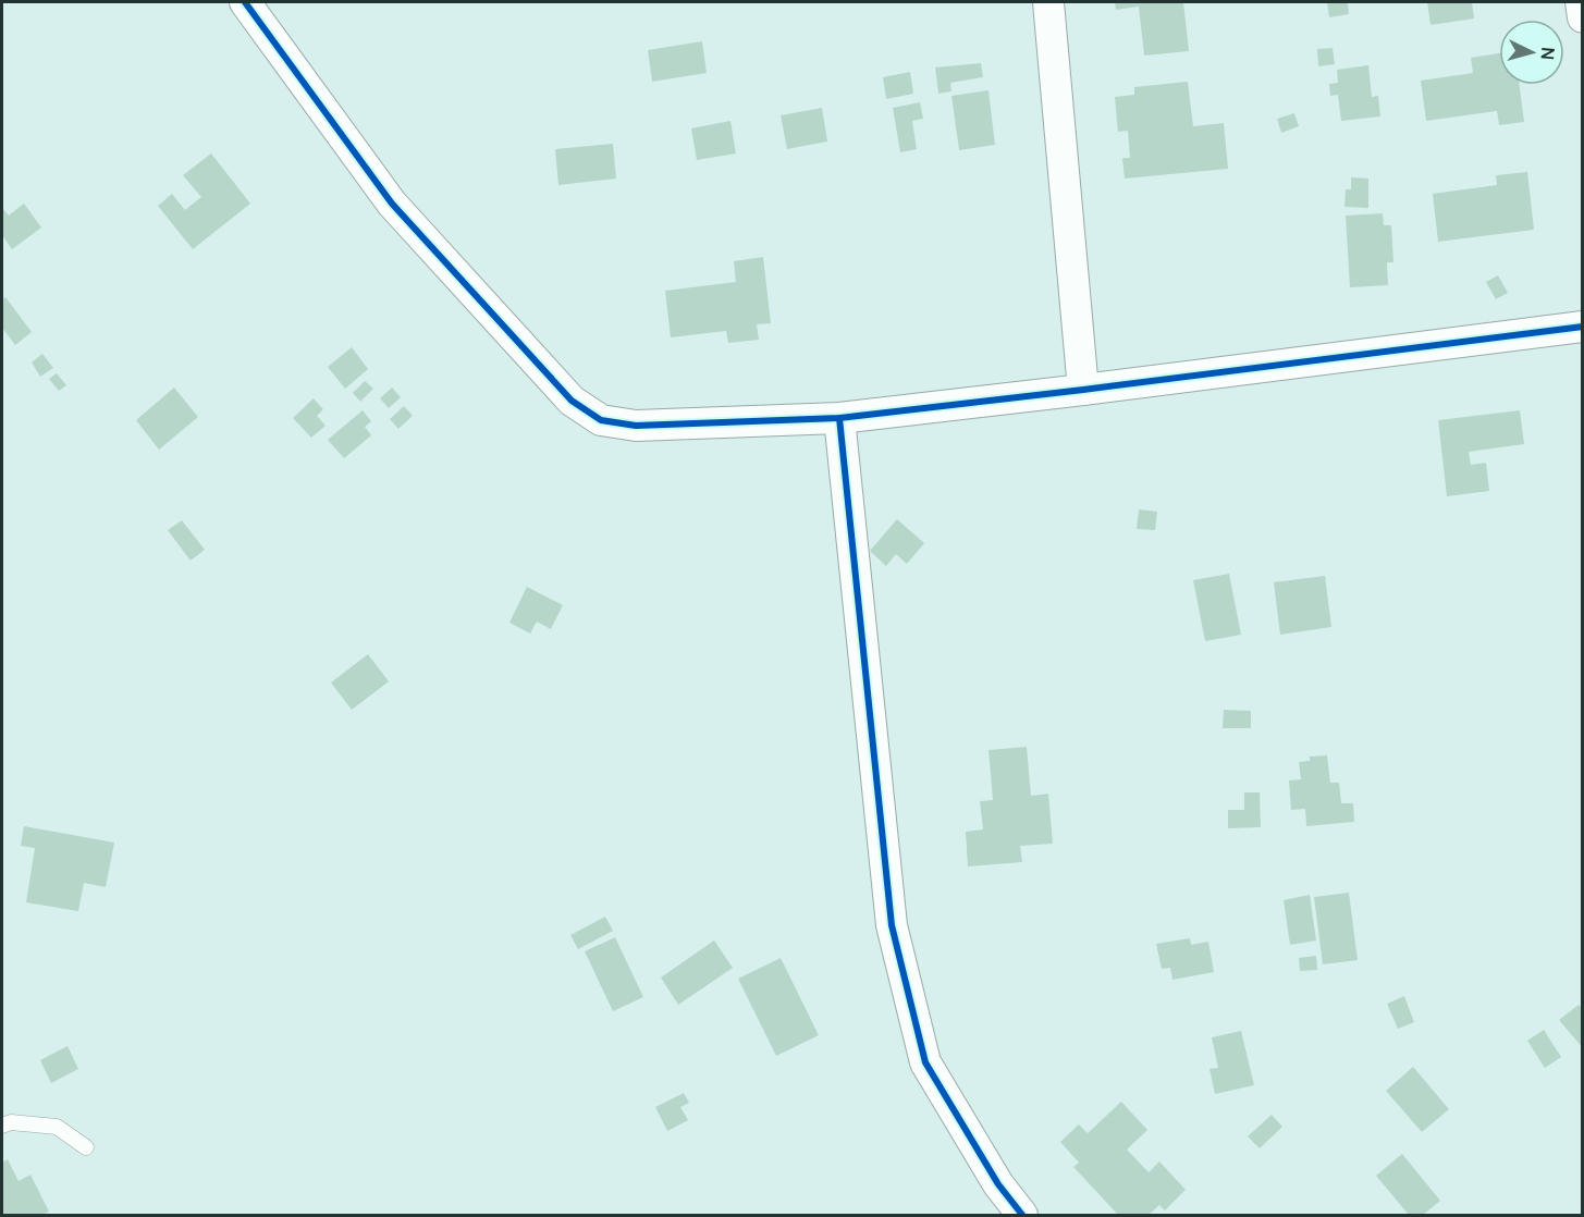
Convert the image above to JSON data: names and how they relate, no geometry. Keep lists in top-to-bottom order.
{
  "north": "right"
}
